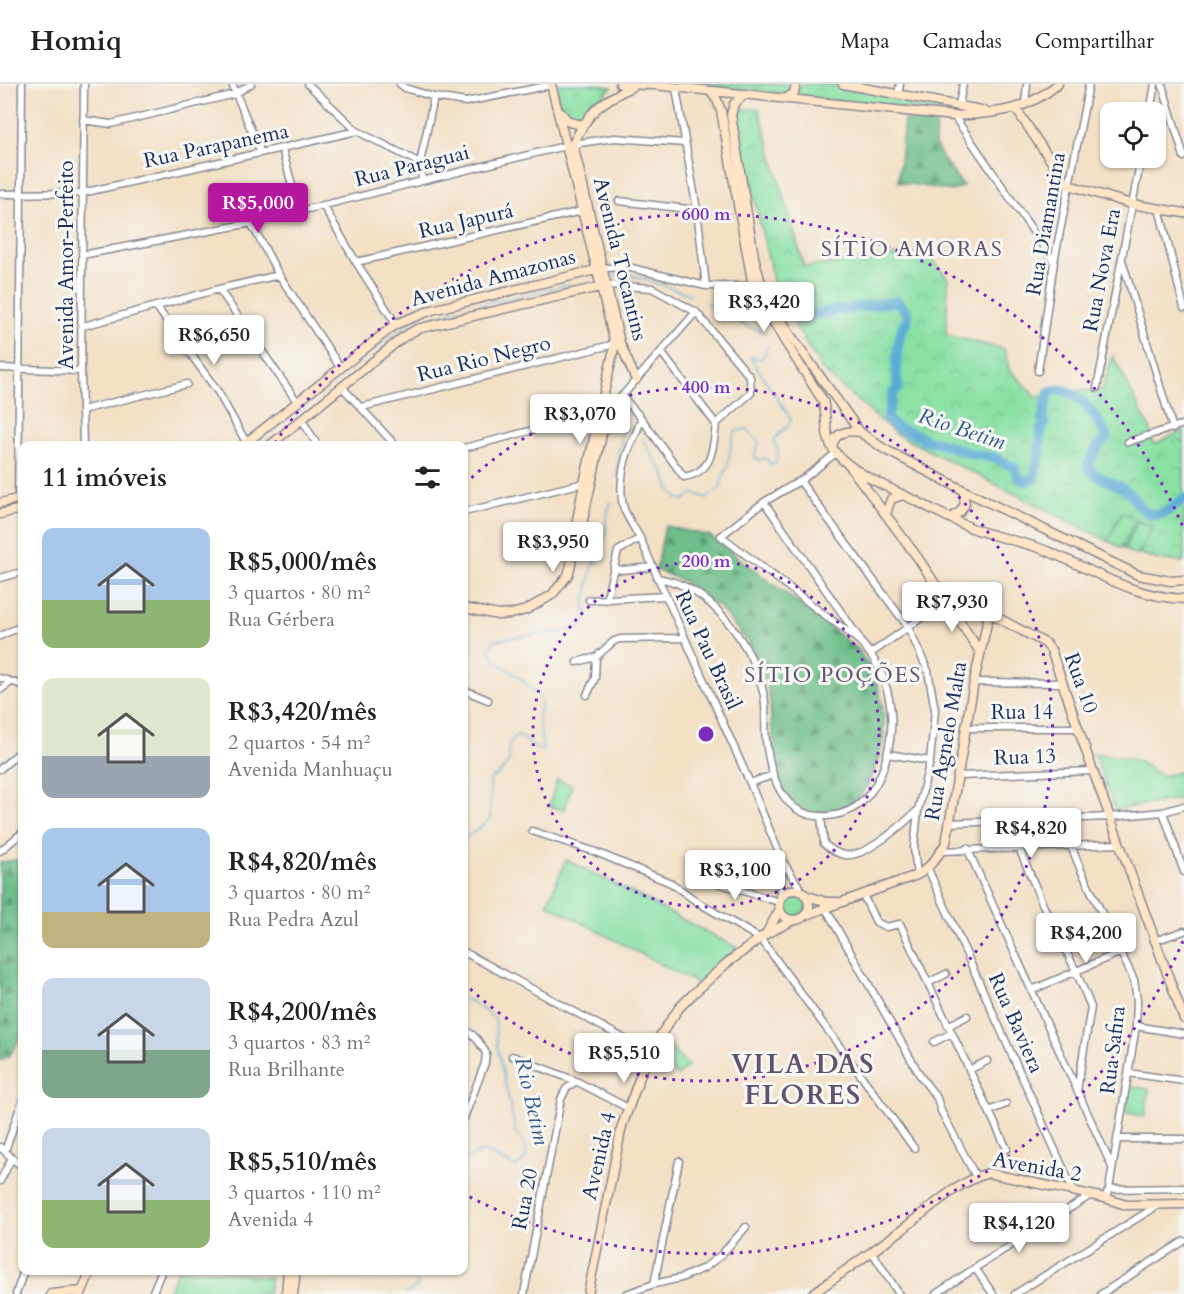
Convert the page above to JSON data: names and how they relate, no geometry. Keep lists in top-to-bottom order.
{
  "streets": {
    "street": [
      "Rua Parapanema",
      "Rua Paraguai",
      "Rua Japurá",
      "Rua Diamantina",
      "Avenida Tocantins",
      "Avenida Amor-Perfeito",
      "Rua Nova Era",
      "Avenida Amazonas",
      "Rua Rio Negro",
      "Rua Pau Brasil",
      "Rua 10",
      "Rua 14",
      "Rua Agnelo Malta",
      "Rua 13",
      "Rua Baviera",
      "Rua Safira",
      "Avenida 4",
      "Avenida 2",
      "Rua 20"
    ]
  },
  "crossings": [
    ["Rua Parapanema", "Avenida Amor-Perfeito"],
    ["Rua Paraguai", "Avenida Tocantins"],
    ["Rua Paraguai", "Avenida Amor-Perfeito"],
    ["Rua Japurá", "Avenida Tocantins"],
    ["Avenida Tocantins", "Avenida Amazonas"],
    ["Avenida Tocantins", "Rua Rio Negro"],
    ["Rua Pau Brasil", "Avenida 4"],
    ["Rua 10", "Rua 14"],
    ["Rua 10", "Rua Agnelo Malta"],
    ["Rua 10", "Rua 13"],
    ["Rua 14", "Rua Agnelo Malta"],
    ["Rua Agnelo Malta", "Rua 13"],
    ["Rua Agnelo Malta", "Rua Baviera"],
    ["Rua Baviera", "Avenida 2"],
    ["Rua Safira", "Avenida 2"]
  ],
  "districts": ["SÍTIO AMORAS", "SÍTIO POÇÕES", "VILA DAS FLORES"],
  "water": ["Rio Betim"],
  "page": {
    "header": "Homiq",
    "nav": ["Mapa", "Camadas", "Compartilhar"],
    "price": [
      "R$5,000",
      "R$3,420",
      "R$6,650",
      "R$3,070",
      "R$3,950",
      "R$7,930",
      "R$4,820",
      "R$3,100",
      "R$4,200",
      "R$5,510",
      "R$4,120"
    ],
    "heading": "11 imóveis",
    "list": [
      {
        "name": "R$5,000/mês",
        "note": "3 quartos · 80 m² · Rua Gérbera"
      },
      {
        "name": "R$3,420/mês",
        "note": "2 quartos · 54 m² · Avenida Manhuaçu"
      },
      {
        "name": "R$4,820/mês",
        "note": "3 quartos · 80 m² · Rua Pedra Azul"
      },
      {
        "name": "R$4,200/mês",
        "note": "3 quartos · 83 m² · Rua Brilhante"
      },
      {
        "name": "R$5,510/mês",
        "note": "3 quartos · 110 m² · Avenida 4"
      }
    ]
  },
  "rings": ["600 m", "400 m", "200 m"]
}
